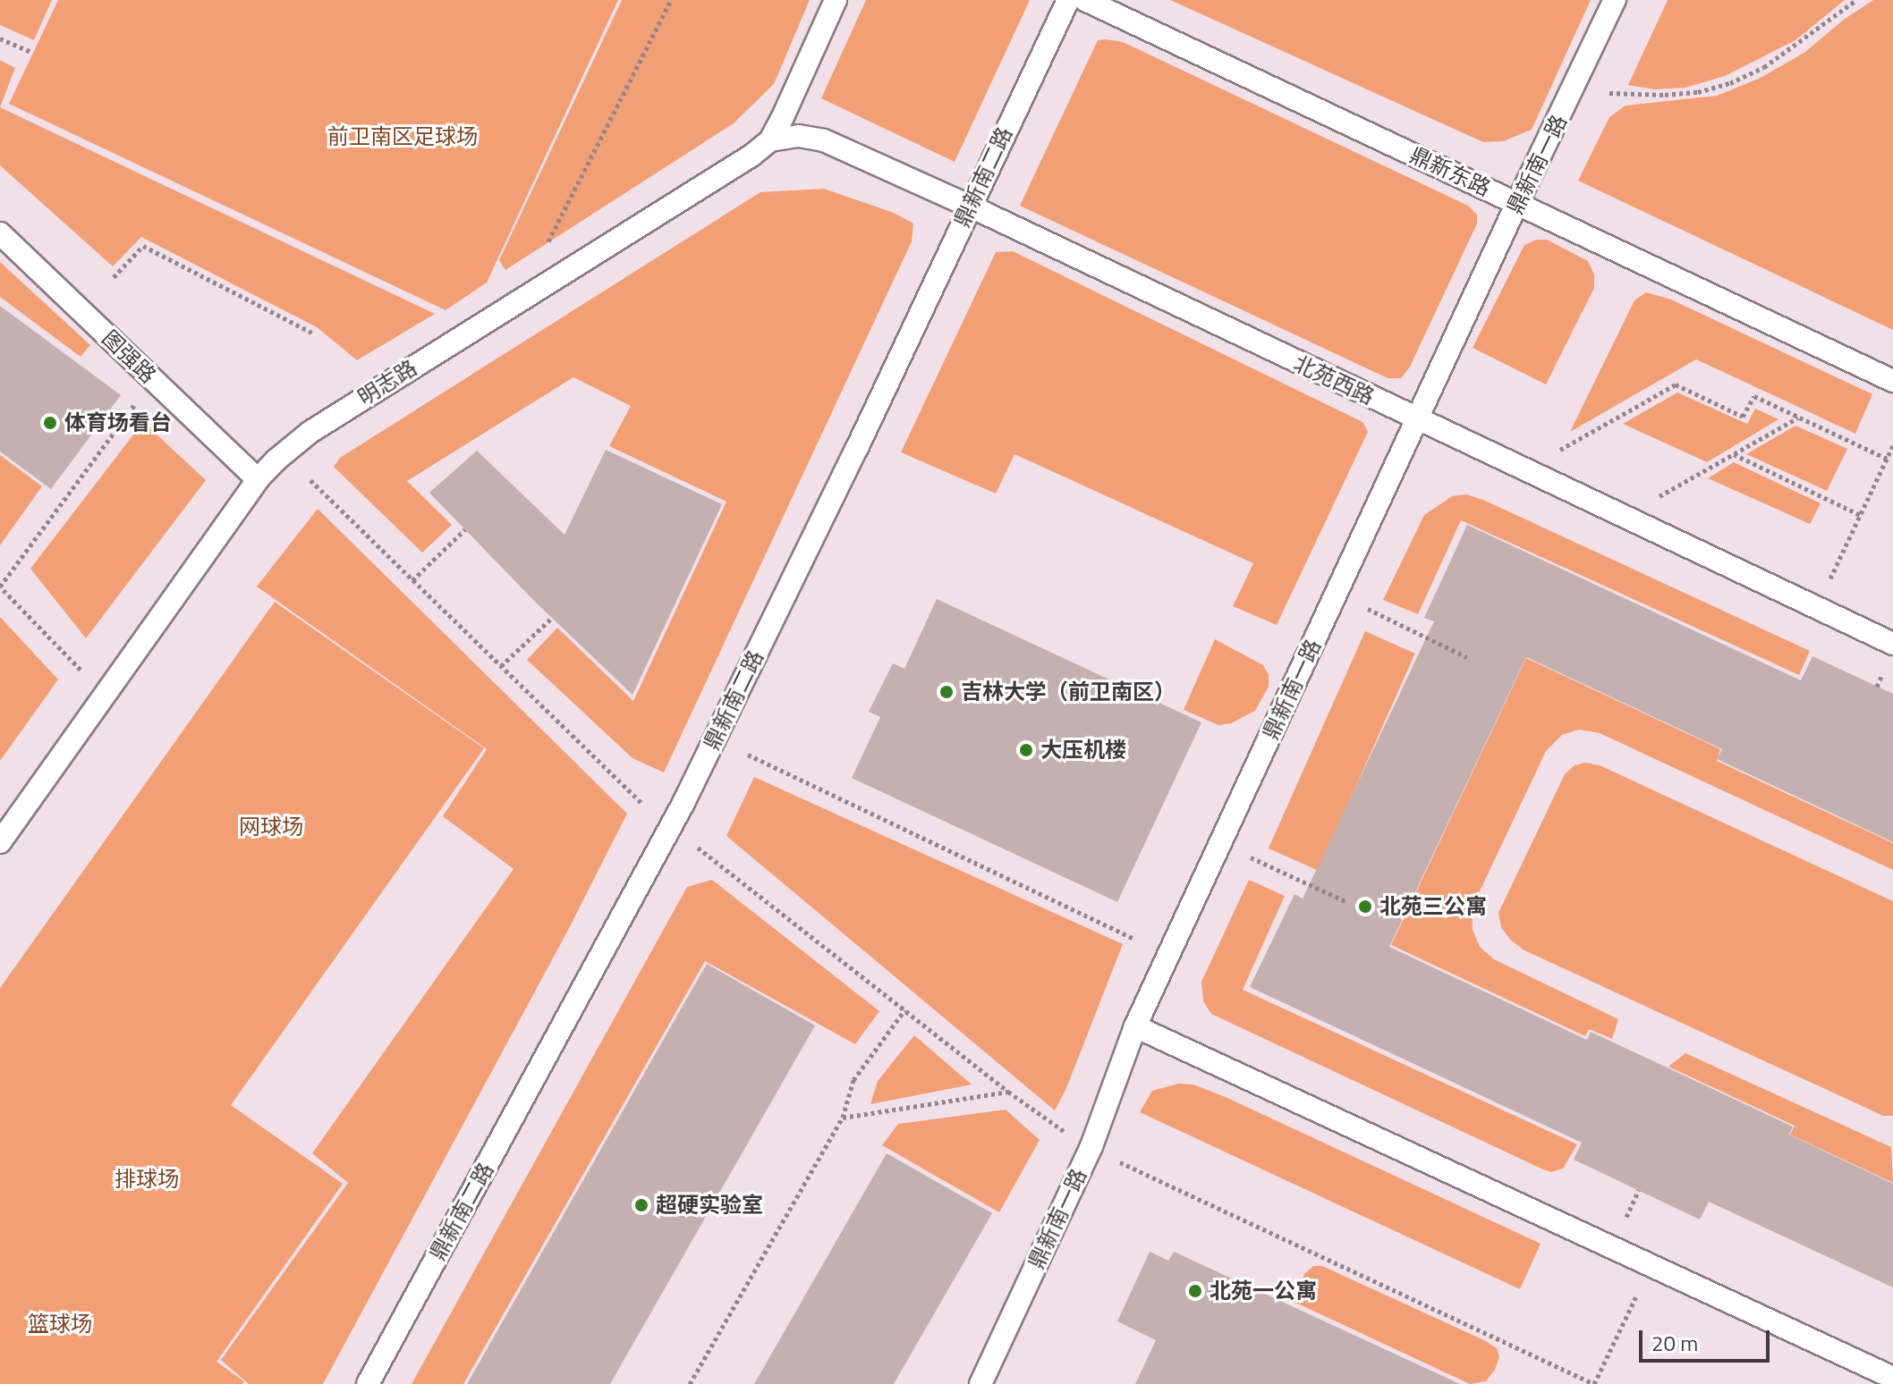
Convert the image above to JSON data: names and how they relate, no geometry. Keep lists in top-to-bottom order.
{
  "streets": {
    "lane": [
      "鼎新南一路",
      "鼎新东路",
      "鼎新南二路",
      "图强路",
      "北苑西路",
      "明志路"
    ]
  },
  "crossings": [
    ["鼎新南一路", "鼎新东路"],
    ["鼎新南一路", "北苑西路"],
    ["鼎新南二路", "北苑西路"],
    ["图强路", "明志路"],
    ["北苑西路", "明志路"]
  ],
  "parks": [
    "前卫南区足球场",
    "网球场",
    "排球场",
    "篮球场"
  ],
  "places": [
    "体育场看台",
    "吉林大学（前卫南区）",
    "大压机楼",
    "北苑三公寓",
    "超硬实验室",
    "北苑一公寓"
  ],
  "scale_bar": "20 m"
}
